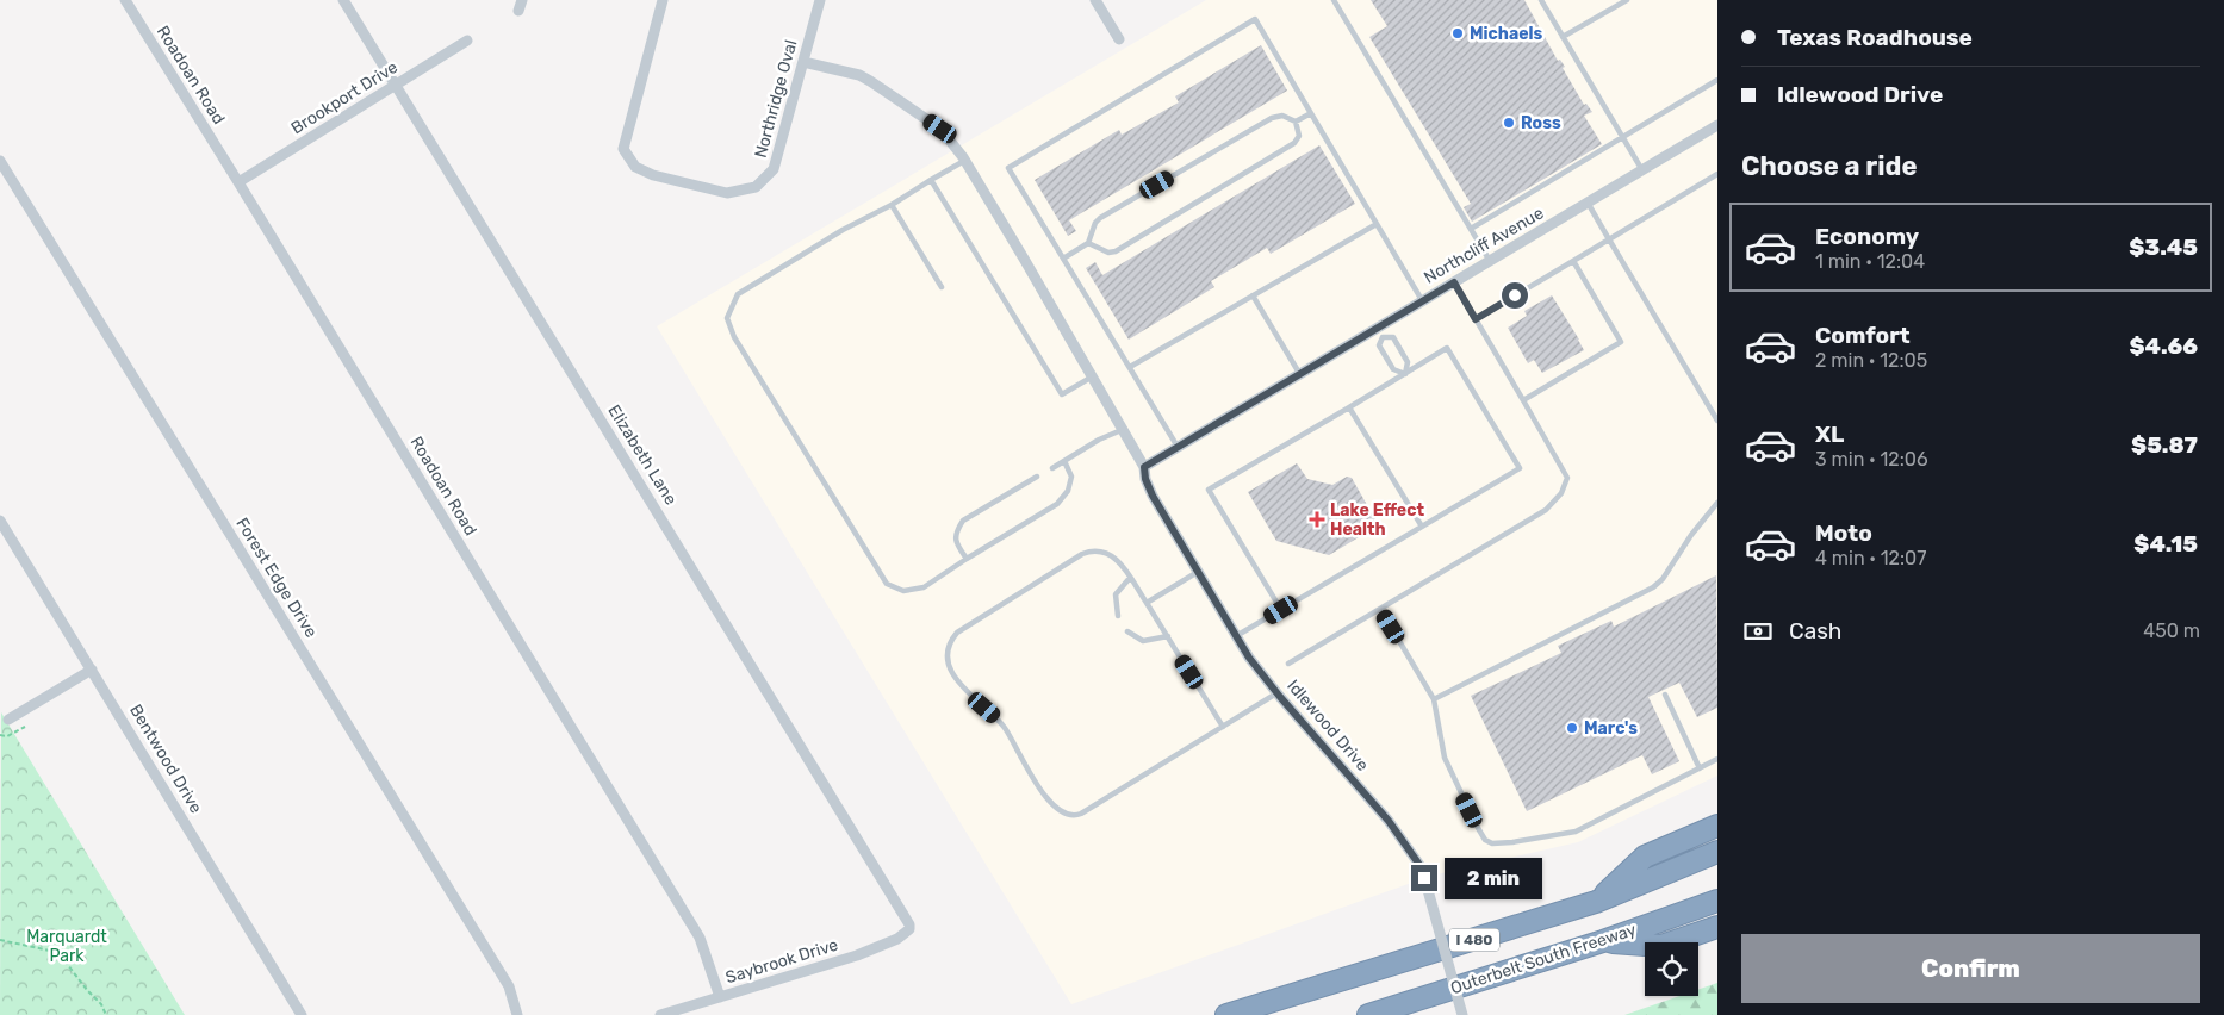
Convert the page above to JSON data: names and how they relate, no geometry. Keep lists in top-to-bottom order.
{
  "streets": {
    "highway": ["I 480", "Outerbelt South Freeway"],
    "street": [
      "Roadoan Road",
      "Brookport Drive",
      "Northridge Oval",
      "Northcliff Avenue",
      "Elizabeth Lane",
      "Forest Edge Drive",
      "Idlewood Drive",
      "Bentwood Drive",
      "Saybrook Drive"
    ]
  },
  "crossings": [
    ["Roadoan Road", "Brookport Drive"],
    ["Roadoan Road", "Saybrook Drive"],
    ["Brookport Drive", "Elizabeth Lane"],
    ["Northridge Oval", "Idlewood Drive"],
    ["Northcliff Avenue", "Idlewood Drive"],
    ["Elizabeth Lane", "Saybrook Drive"]
  ],
  "parks": ["Marquardt Park"],
  "places": {
    "other": ["Michaels", "Ross", "Marc's"],
    "health": ["Lake Effect Health"]
  },
  "page": {
    "banner": ["Texas Roadhouse", "Idlewood Drive"],
    "heading": "Choose a ride",
    "list": [
      {
        "name": "Economy",
        "note": "1 min · 12:04",
        "value": "$3.45"
      },
      {
        "name": "Comfort",
        "note": "2 min · 12:05",
        "value": "$4.66"
      },
      {
        "name": "XL",
        "note": "3 min · 12:06",
        "value": "$5.87"
      },
      {
        "name": "Moto",
        "note": "4 min · 12:07",
        "value": "$4.15"
      }
    ],
    "pay": ["Cash", "450 m"],
    "bubble": "2 min",
    "buttons": "Confirm"
  }
}
